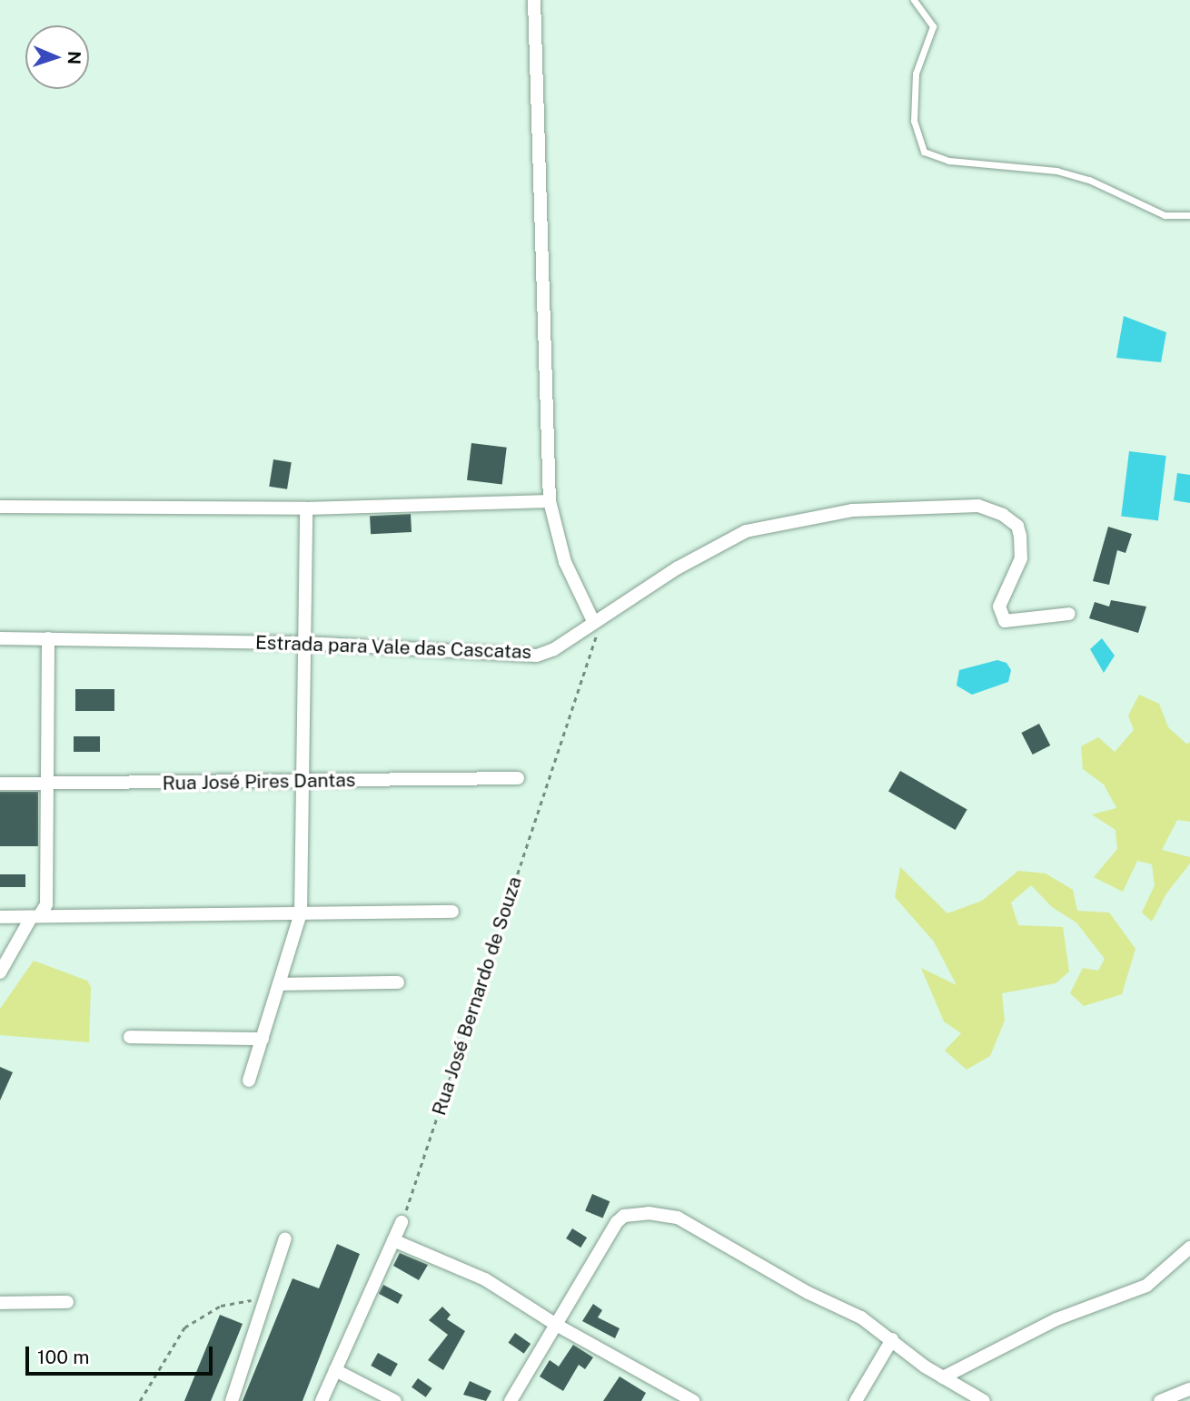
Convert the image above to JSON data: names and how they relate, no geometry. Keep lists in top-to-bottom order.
{
  "streets": {
    "street": ["Estrada para Vale das Cascatas", "Rua José Pires Dantas"],
    "path": ["Rua José Bernardo de Souza"]
  },
  "crossings": [
    ["Estrada para Vale das Cascatas", "Rua José Bernardo de Souza"]
  ],
  "scale_bar": "100 m",
  "north": "right"
}
